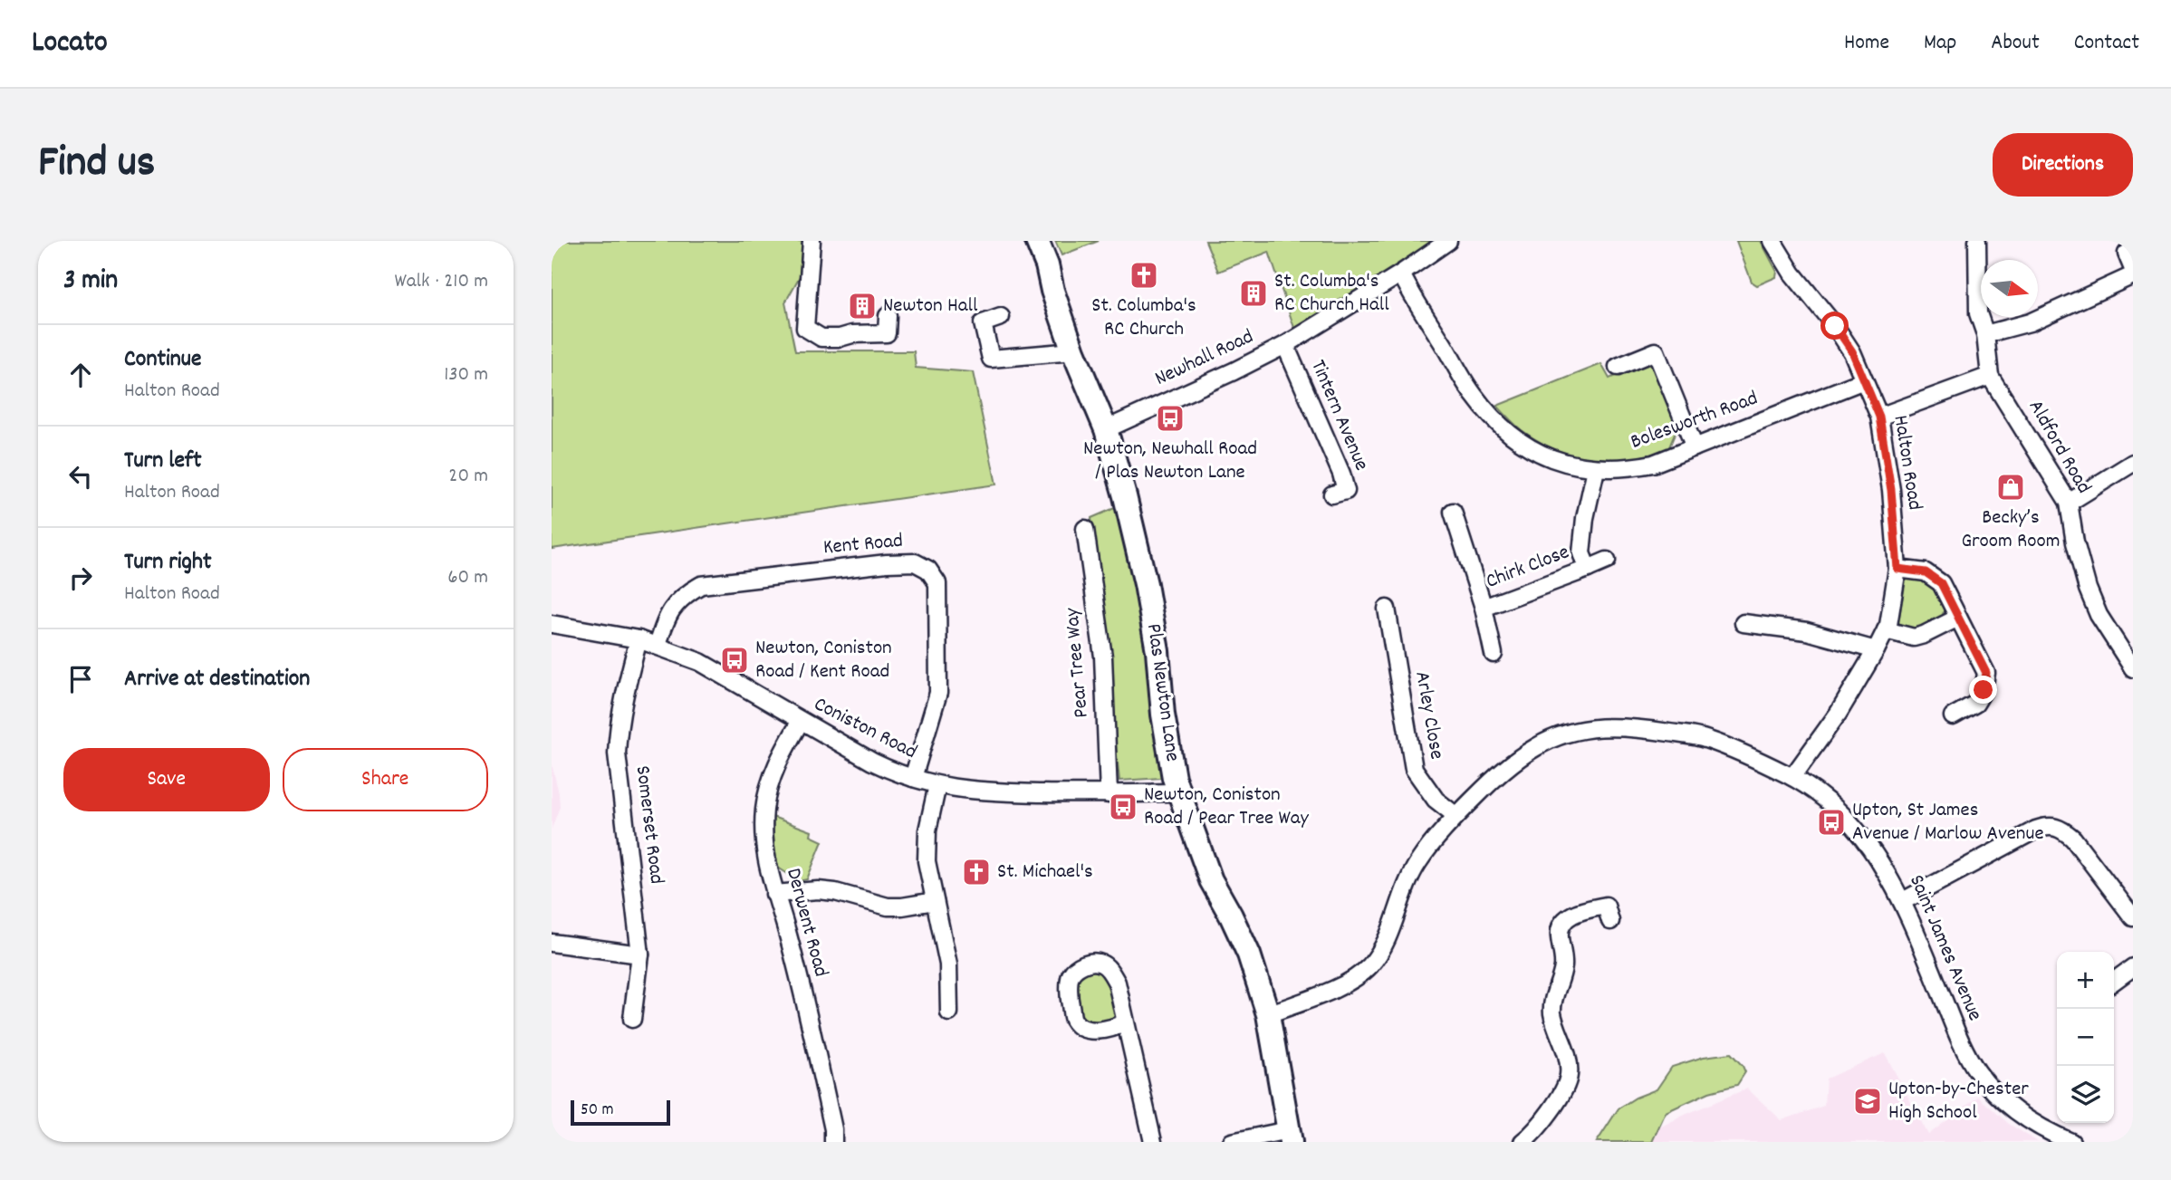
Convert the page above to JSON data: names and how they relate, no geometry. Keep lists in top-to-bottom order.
{
  "streets": {
    "street": [
      "Newhall Road",
      "Tintern Avenue",
      "Bolesworth Road",
      "Aldford Road",
      "Halton Road",
      "Kent Road",
      "Chirk Close",
      "Pear Tree Way",
      "Plas Newton Lane",
      "Arley Close",
      "Coniston Road",
      "Somerset Road",
      "Derwent Road",
      "Saint James Avenue"
    ]
  },
  "crossings": [
    ["Newhall Road", "Tintern Avenue"],
    ["Newhall Road", "Bolesworth Road"],
    ["Newhall Road", "Plas Newton Lane"],
    ["Bolesworth Road", "Halton Road"],
    ["Bolesworth Road", "Chirk Close"],
    ["Halton Road", "Saint James Avenue"],
    ["Kent Road", "Coniston Road"],
    ["Pear Tree Way", "Coniston Road"],
    ["Plas Newton Lane", "Coniston Road"],
    ["Plas Newton Lane", "Saint James Avenue"],
    ["Arley Close", "Saint James Avenue"],
    ["Coniston Road", "Somerset Road"],
    ["Coniston Road", "Derwent Road"]
  ],
  "places": {
    "church": ["St. Columba's RC Church", "St. Michael's"],
    "building": ["St. Columba's RC Church Hall", "Newton Hall"],
    "bus stop": [
      "Newton, Newhall Road / Plas Newton Lane",
      "Newton, Coniston Road / Kent Road",
      "Newton, Coniston Road / Pear Tree Way",
      "Upton, St James Avenue / Marlow Avenue"
    ],
    "shop": ["Becky’s Groom Room"],
    "school or university": ["Upton-by-Chester High School"]
  },
  "scale_bar": "50 m",
  "north": "right",
  "page": {
    "header": "Locato",
    "nav": [
      "Home",
      "Map",
      "About",
      "Contact"
    ],
    "title": "Find us",
    "buttons": [
      "Directions",
      ["Save", "Share"]
    ],
    "heading": ["3 min", "Walk · 210 m"],
    "list": [
      ["Continue", "Halton Road", "130 m"],
      ["Turn left", "Halton Road", "20 m"],
      ["Turn right", "Halton Road", "60 m"],
      "Arrive at destination"
    ],
    "map_buttons": ["+", "−"],
    "scale": "50 m"
  }
}
